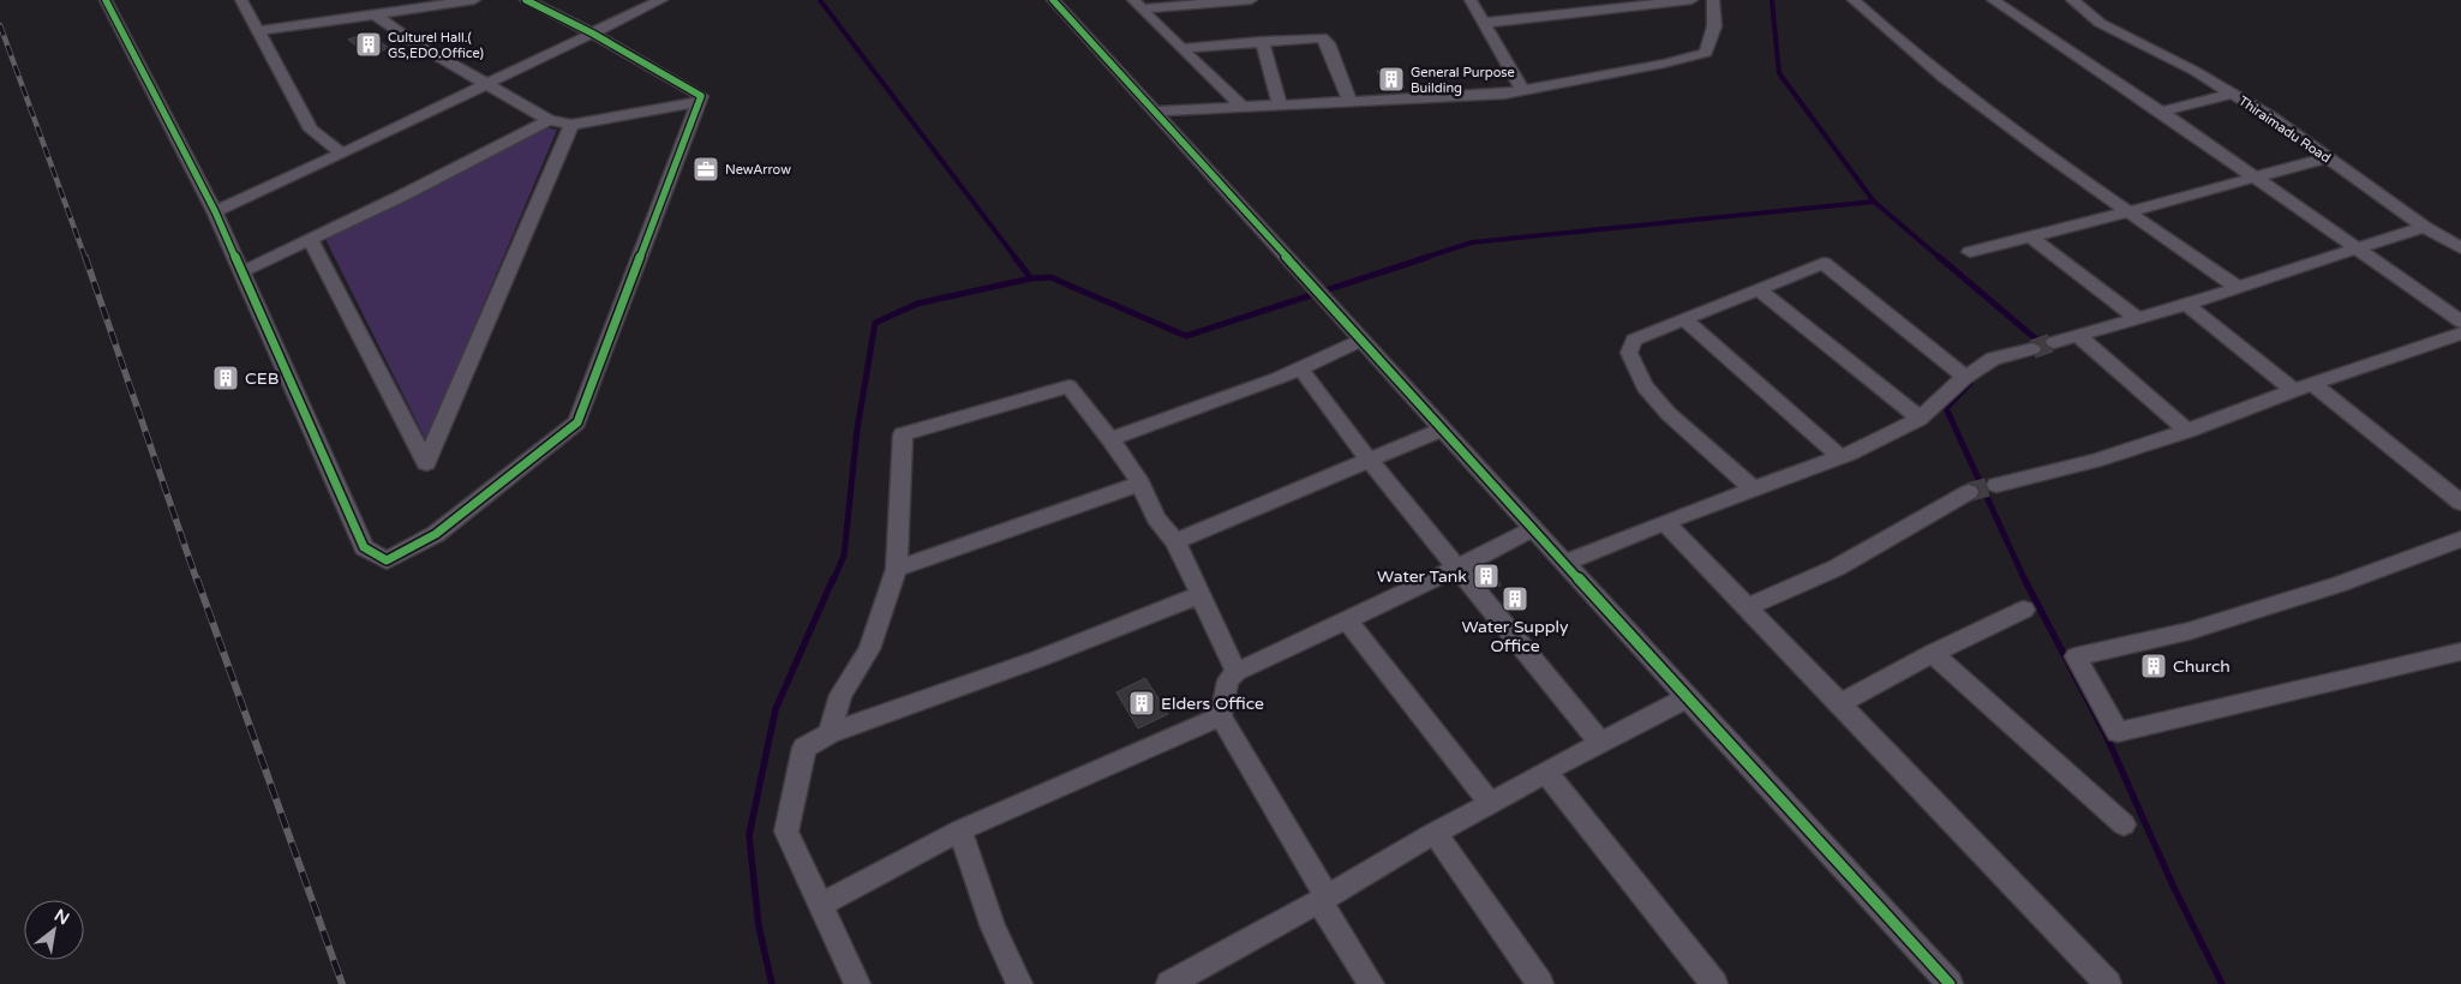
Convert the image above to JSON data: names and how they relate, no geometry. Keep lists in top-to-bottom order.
{
  "streets": {
    "street": ["Thiraimadu Road"]
  },
  "places": {
    "building": [
      "Culturel Hall.( GS,EDO.Office)",
      "General Purpose Building",
      "CEB",
      "Water Tank",
      "Water Supply Office",
      "Church",
      "Elders Office"
    ],
    "office": ["NewArrow"]
  },
  "north": "top right"
}
